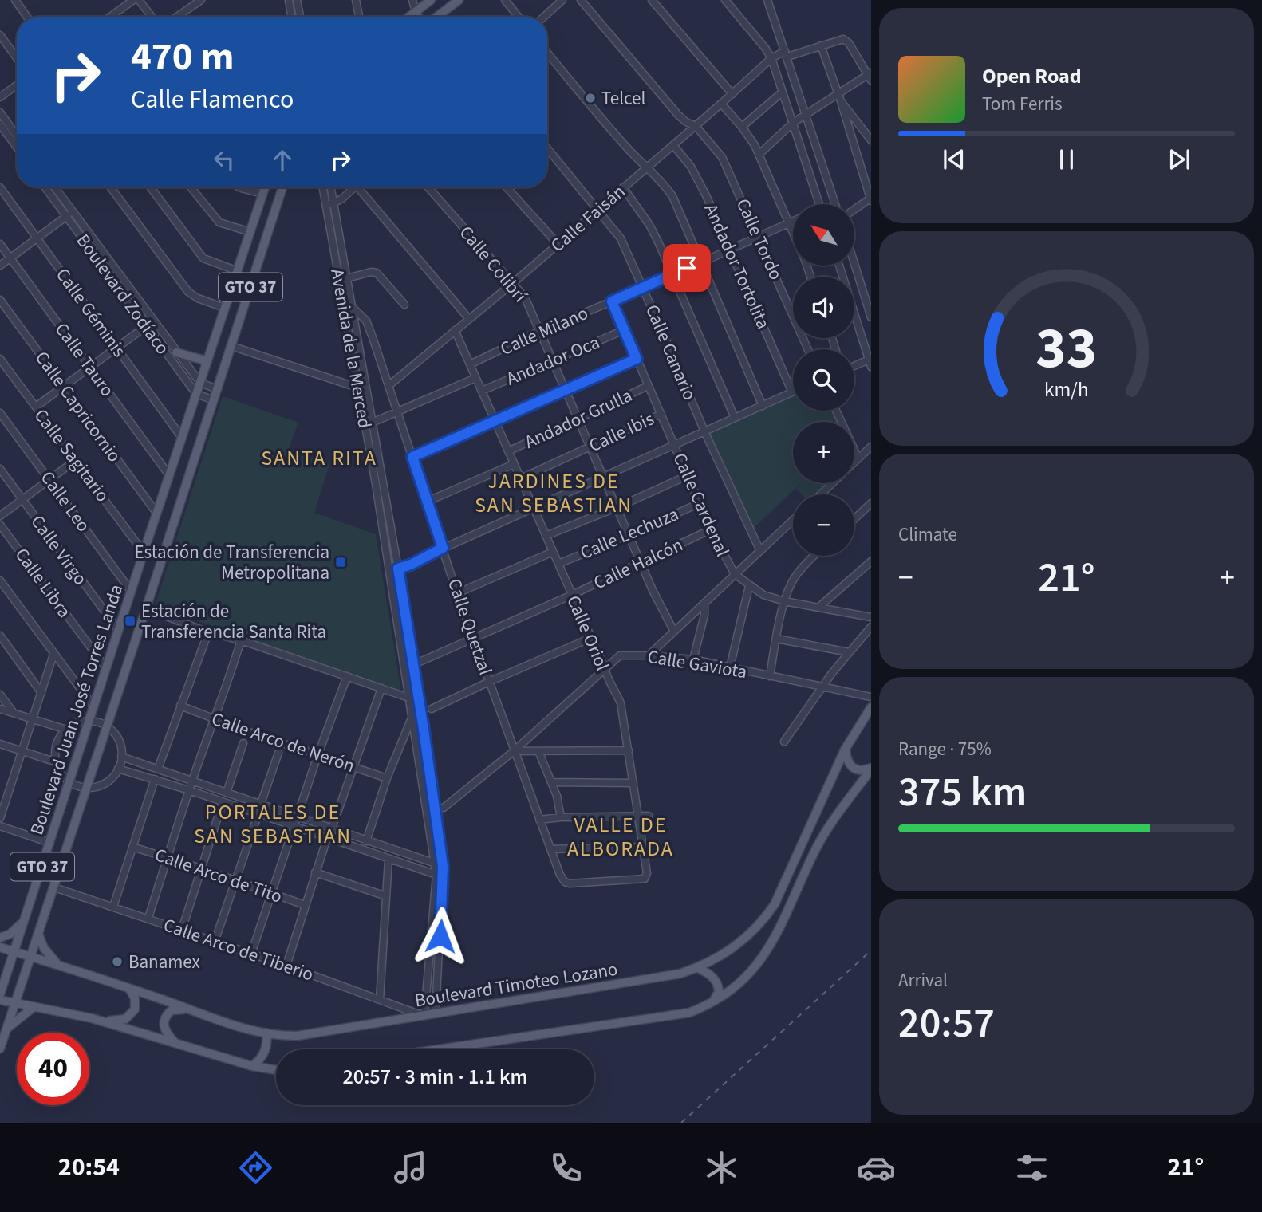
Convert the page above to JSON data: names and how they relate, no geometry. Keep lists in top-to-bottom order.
{
  "streets": {
    "main road": ["GTO 37", "Boulevard Juan José Torres Landa", "Boulevard Timoteo Lozano"],
    "street": [
      "Calle Faisán",
      "Calle Tordo",
      "Calle Colibrí",
      "Andador Tortolita",
      "Boulevard Zodíaco",
      "Calle Géminis",
      "Calle Milano",
      "Avenida de la Merced",
      "Calle Canario",
      "Calle Tauro",
      "Andador Oca",
      "Calle Capricornio",
      "Andador Grulla",
      "Calle Ibis",
      "Calle Sagitario",
      "Calle Leo",
      "Calle Cardenal",
      "Calle Lechuza",
      "Calle Virgo",
      "Calle Halcón",
      "Calle Libra",
      "Calle Quetzal",
      "Calle Oriol",
      "Calle Gaviota",
      "Calle Arco de Nerón",
      "Calle Arco de Tito",
      "Calle Arco de Tiberio"
    ]
  },
  "crossings": [
    ["Calle Faisán", "Calle Tordo"],
    ["Calle Faisán", "Calle Colibrí"],
    ["Calle Faisán", "Andador Tortolita"],
    ["Calle Faisán", "Calle Canario"],
    ["Calle Faisán", "Calle Quetzal"],
    ["Calle Faisán", "Calle Oriol"],
    ["Calle Tordo", "Calle Milano"],
    ["Calle Colibrí", "Calle Milano"],
    ["Calle Colibrí", "Andador Oca"],
    ["Calle Colibrí", "Andador Grulla"],
    ["Calle Colibrí", "Calle Ibis"],
    ["Calle Colibrí", "Calle Lechuza"],
    ["Calle Colibrí", "Calle Halcón"],
    ["Andador Tortolita", "Calle Milano"],
    ["Boulevard Zodíaco", "Boulevard Juan José Torres Landa"],
    ["Calle Géminis", "Boulevard Juan José Torres Landa"],
    ["Calle Milano", "Calle Canario"],
    ["Calle Milano", "Calle Cardenal"],
    ["Calle Milano", "Calle Oriol"],
    ["Avenida de la Merced", "Calle Halcón"],
    ["Avenida de la Merced", "Calle Quetzal"],
    ["Avenida de la Merced", "Calle Arco de Tiberio"],
    ["Avenida de la Merced", "Boulevard Timoteo Lozano"],
    ["Calle Tauro", "Boulevard Juan José Torres Landa"],
    ["Andador Oca", "Calle Cardenal"],
    ["Andador Oca", "Calle Oriol"],
    ["Calle Capricornio", "Boulevard Juan José Torres Landa"],
    ["Andador Grulla", "Calle Cardenal"],
    ["Andador Grulla", "Calle Oriol"],
    ["Calle Ibis", "Calle Cardenal"],
    ["Calle Ibis", "Calle Oriol"],
    ["Calle Sagitario", "Boulevard Juan José Torres Landa"],
    ["Calle Leo", "Boulevard Juan José Torres Landa"],
    ["Calle Cardenal", "Calle Lechuza"],
    ["Calle Cardenal", "Calle Halcón"],
    ["Calle Lechuza", "Calle Oriol"],
    ["Calle Virgo", "Boulevard Juan José Torres Landa"],
    ["Calle Halcón", "Calle Quetzal"],
    ["Calle Halcón", "Calle Oriol"],
    ["Calle Libra", "Boulevard Juan José Torres Landa"],
    ["Calle Quetzal", "Calle Oriol"],
    ["Calle Quetzal", "Calle Gaviota"],
    ["Calle Oriol", "Calle Gaviota"],
    ["Boulevard Juan José Torres Landa", "Calle Arco de Tiberio"],
    ["Boulevard Juan José Torres Landa", "Boulevard Timoteo Lozano"],
    ["Calle Arco de Tiberio", "Boulevard Timoteo Lozano"]
  ],
  "districts": [
    "SANTA RITA",
    "JARDINES DE SAN SEBASTIAN",
    "PORTALES DE SAN SEBASTIAN",
    "VALLE DE ALBORADA"
  ],
  "places": {
    "other": ["Telcel", "Banamex"],
    "transit": ["Estación de Transferencia Metropolitana", "Estación de Transferencia Santa Rita"]
  },
  "north": "top left",
  "page": {
    "turn": ["470 m", "Calle Flamenco"],
    "song": ["Open Road", "Tom Ferris"],
    "map_buttons": ["+", "−"],
    "tile": [
      "Climate",
      ["Range · 75%", "375 km"],
      ["Arrival", "20:57"]
    ],
    "heat": ["−", "21°", "+"],
    "limit": "40",
    "trip": "20:57 · 3 min · 1.1 km",
    "tabs": ["20:54", "21°"],
    "gauge": ["33", "km/h"]
  }
}
